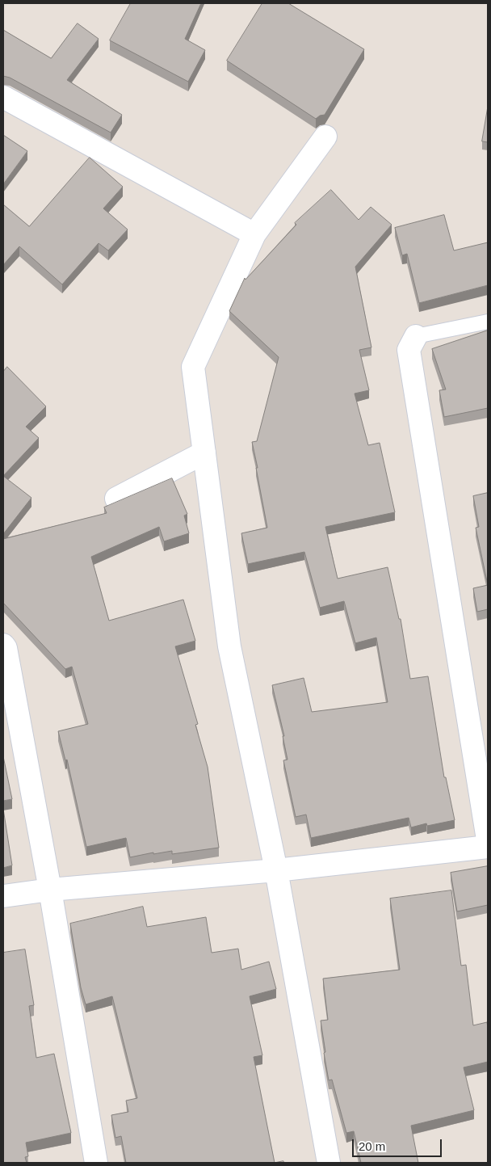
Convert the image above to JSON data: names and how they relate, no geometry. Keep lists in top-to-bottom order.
{
  "scale_bar": "20 m"
}
